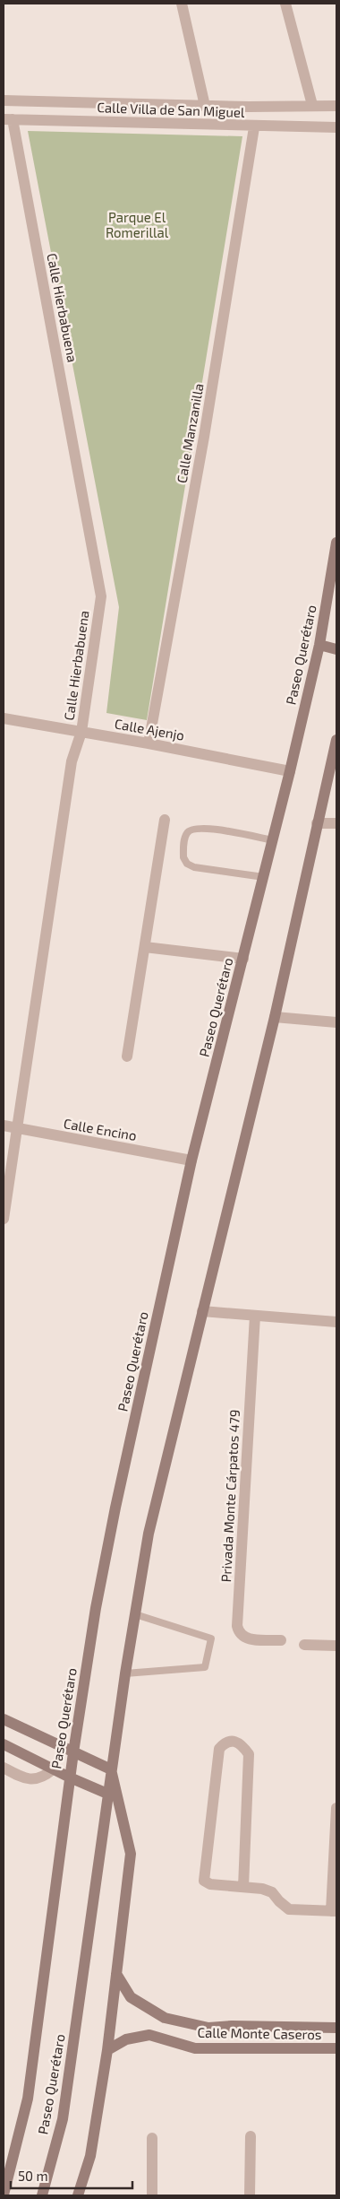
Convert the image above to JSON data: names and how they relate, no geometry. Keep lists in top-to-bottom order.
{
  "streets": {
    "main road": ["Paseo Querétaro", "Calle Monte Caseros"],
    "street": [
      "Calle Villa de San Miguel",
      "Calle Hierbabuena",
      "Calle Manzanilla",
      "Calle Ajenjo",
      "Calle Encino",
      "Privada Monte Cárpatos 479"
    ]
  },
  "crossings": [
    ["Calle Villa de San Miguel", "Calle Hierbabuena"],
    ["Calle Villa de San Miguel", "Calle Manzanilla"],
    ["Calle Hierbabuena", "Calle Ajenjo"],
    ["Calle Hierbabuena", "Calle Encino"],
    ["Calle Manzanilla", "Calle Ajenjo"],
    ["Paseo Querétaro", "Calle Ajenjo"],
    ["Paseo Querétaro", "Calle Encino"]
  ],
  "parks": ["Parque El Romerillal"],
  "scale_bar": "50 m"
}
